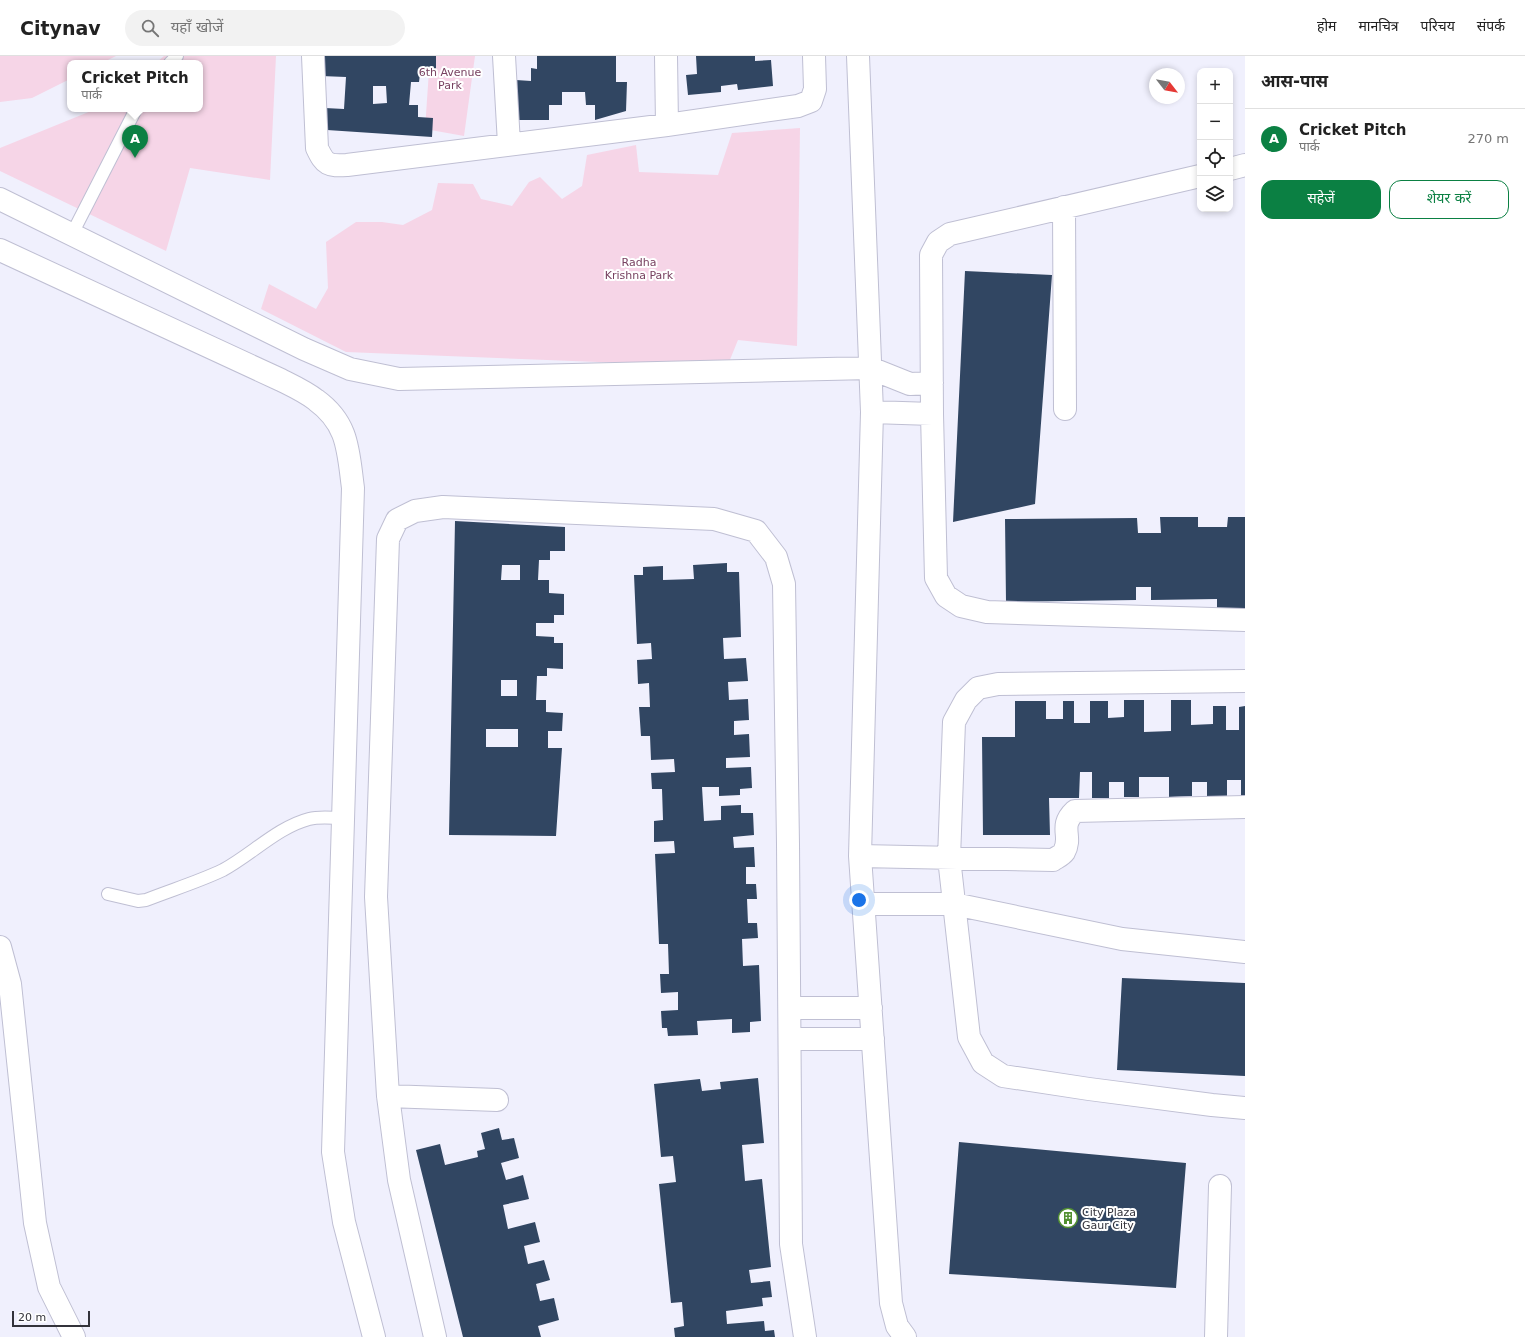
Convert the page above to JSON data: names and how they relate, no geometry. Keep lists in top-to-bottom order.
{
  "parks": ["6th Avenue Park", "Radha Krishna Park"],
  "places": {
    "building": ["City Plaza Gaur City"]
  },
  "scale_bar": "20 m",
  "north": "bottom right",
  "page": {
    "header": "Citynav",
    "search": "यहाँ खोजें",
    "nav": [
      "होम",
      "मानचित्र",
      "परिचय",
      "संपर्क"
    ],
    "heading": "आस-पास",
    "popup": ["Cricket Pitch", "पार्क"],
    "map_buttons": ["+", "−"],
    "list": [
      {
        "mark": "A",
        "name": "Cricket Pitch",
        "note": "पार्क",
        "value": "270 m"
      }
    ],
    "pins": "A",
    "buttons": ["सहेजें", "शेयर करें"],
    "scale": "20 m"
  }
}
